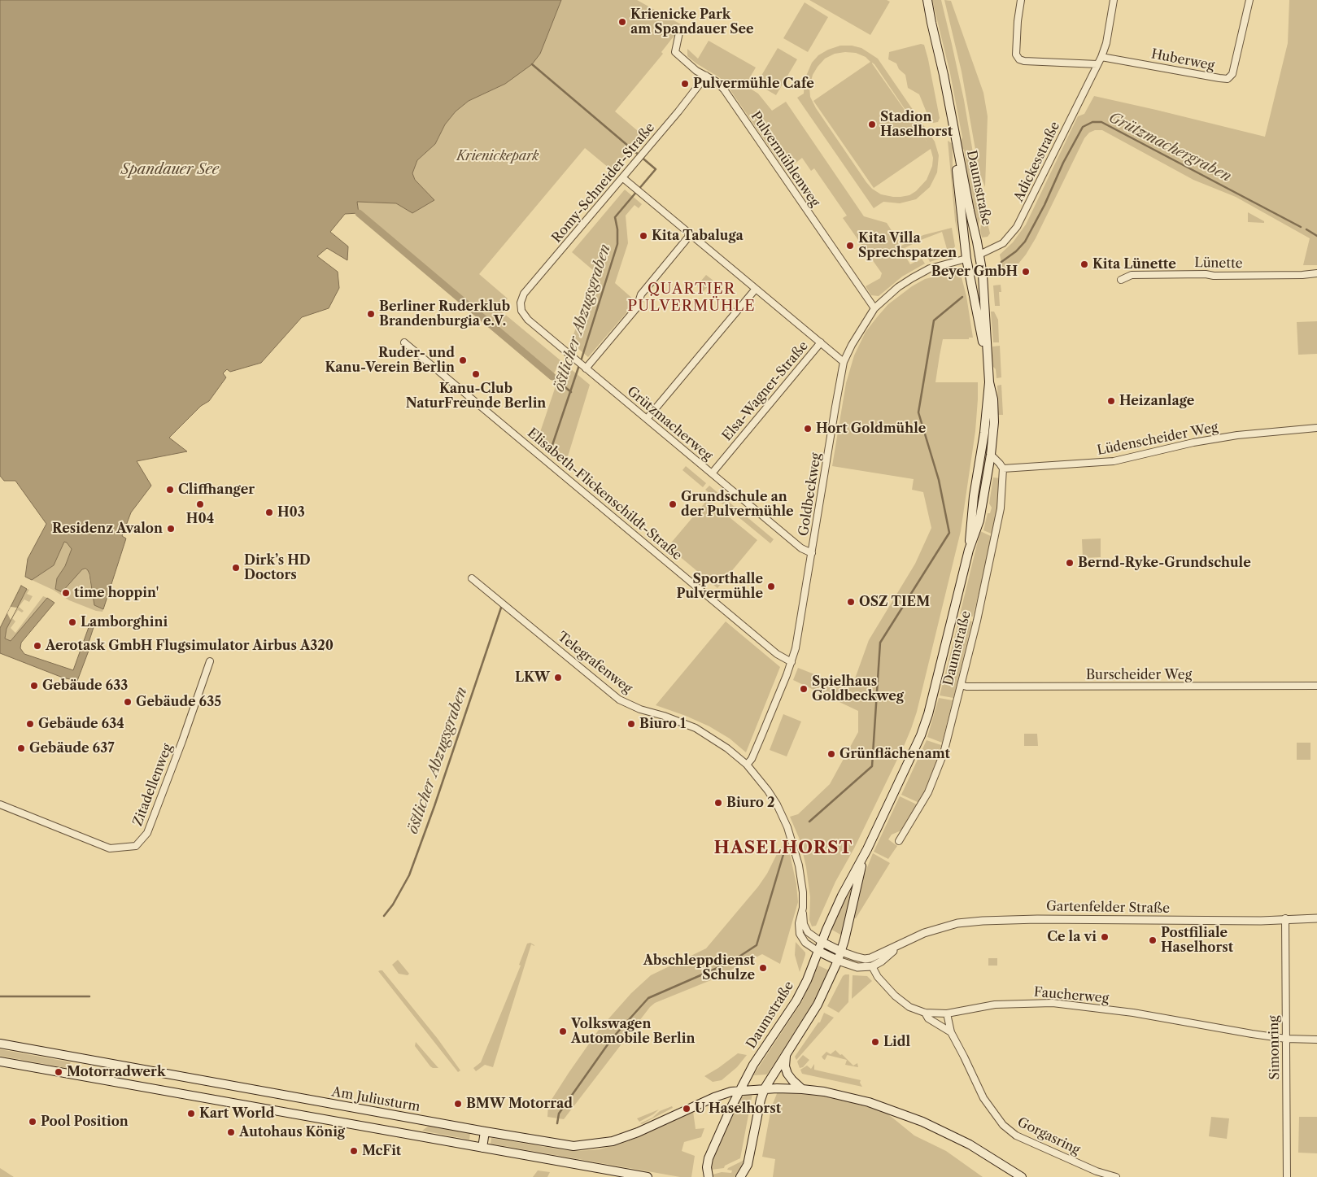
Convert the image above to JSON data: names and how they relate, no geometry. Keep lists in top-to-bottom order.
{
  "streets": {
    "main road": ["Daumstraße", "Am Juliusturm"],
    "street": [
      "Huberweg",
      "Pulvermühlenweg",
      "Adickesstraße",
      "Romy-Schneider-Straße",
      "Lünette",
      "Elsa-Wagner-Straße",
      "Grützmacherweg",
      "Lüdenscheider Weg",
      "Elisabeth-Flickenschildt-Straße",
      "Goldbeckweg",
      "Telegrafenweg",
      "Burscheider Weg",
      "Zitadellenweg",
      "Gartenfelder Straße",
      "Faucherweg",
      "Simonring",
      "Gorgasring"
    ]
  },
  "crossings": [
    ["Huberweg", "Adickesstraße"],
    ["Pulvermühlenweg", "Romy-Schneider-Straße"],
    ["Pulvermühlenweg", "Goldbeckweg"],
    ["Adickesstraße", "Daumstraße"],
    ["Romy-Schneider-Straße", "Grützmacherweg"],
    ["Daumstraße", "Lüdenscheider Weg"],
    ["Daumstraße", "Goldbeckweg"],
    ["Daumstraße", "Telegrafenweg"],
    ["Daumstraße", "Burscheider Weg"],
    ["Daumstraße", "Gartenfelder Straße"],
    ["Daumstraße", "Am Juliusturm"],
    ["Elsa-Wagner-Straße", "Grützmacherweg"],
    ["Grützmacherweg", "Goldbeckweg"],
    ["Elisabeth-Flickenschildt-Straße", "Goldbeckweg"],
    ["Goldbeckweg", "Telegrafenweg"],
    ["Gartenfelder Straße", "Faucherweg"],
    ["Gartenfelder Straße", "Simonring"],
    ["Faucherweg", "Simonring"],
    ["Faucherweg", "Gorgasring"]
  ],
  "districts": ["QUARTIER PULVERMÜHLE", "HASELHORST"],
  "water": ["Grützmachergraben", "Spandauer See", "östlicher Abzugsgraben"],
  "parks": ["Krienickepark"],
  "places": [
    "Krienicke Park am Spandauer See",
    "Pulvermühle Cafe",
    "Stadion Haselhorst",
    "Kita Tabaluga",
    "Kita Villa Sprechspatzen",
    "Kita Lünette",
    "Beyer GmbH",
    "Berliner Ruderklub Brandenburgia e.V.",
    "Ruder- und Kanu-Verein Berlin",
    "Kanu-Club NaturFreunde Berlin",
    "Heizanlage",
    "Hort Goldmühle",
    "Cliffhanger",
    "H04",
    "Grundschule an der Pulvermühle",
    "H03",
    "Residenz Avalon",
    "Bernd-Ryke-Grundschule",
    "Dirk’s HD Doctors",
    "Sporthalle Pulvermühle",
    "time hoppin'",
    "OSZ TIEM",
    "Lamborghini",
    "Aerotask GmbH Flugsimulator Airbus A320",
    "LKW",
    "Gebäude 633",
    "Spielhaus Goldbeckweg",
    "Gebäude 635",
    "Gebäude 634",
    "Biuro 1",
    "Gebäude 637",
    "Grünflächenamt",
    "Biuro 2",
    "Ce la vi",
    "Postfiliale Haselhorst",
    "Abschleppdienst Schulze",
    "Volkswagen Automobile Berlin",
    "Lidl",
    "Motorradwerk",
    "BMW Motorrad",
    "U Haselhorst",
    "Kart World",
    "Pool Position",
    "Autohaus König",
    "McFit"
  ]
}
